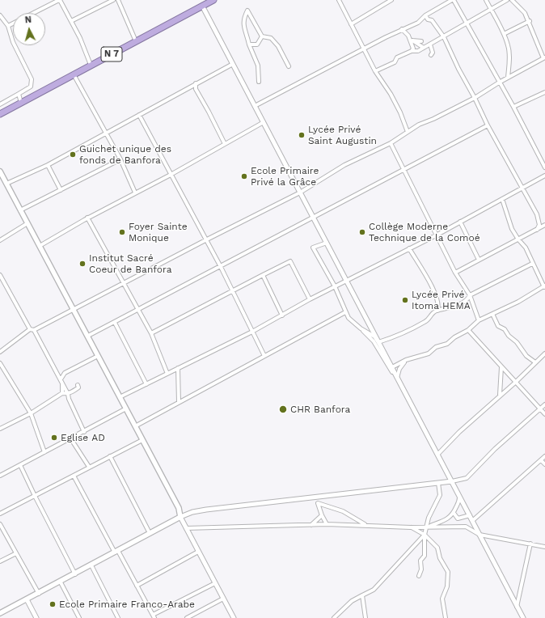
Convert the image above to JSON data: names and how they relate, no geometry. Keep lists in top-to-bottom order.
{
  "streets": {
    "highway": ["N 7"]
  },
  "places": [
    "Lycée Privé Saint Augustin",
    "Guichet unique des fonds de Banfora",
    "Ecole Primaire Privé la Grâce",
    "Foyer Sainte Monique",
    "Collège Moderne Technique de la Comoé",
    "Institut Sacré Coeur de Banfora",
    "Lycée Privé Itoma HEMA",
    "CHR Banfora",
    "Eglise AD",
    "Ecole Primaire Franco-Arabe"
  ],
  "north": "top"
}
